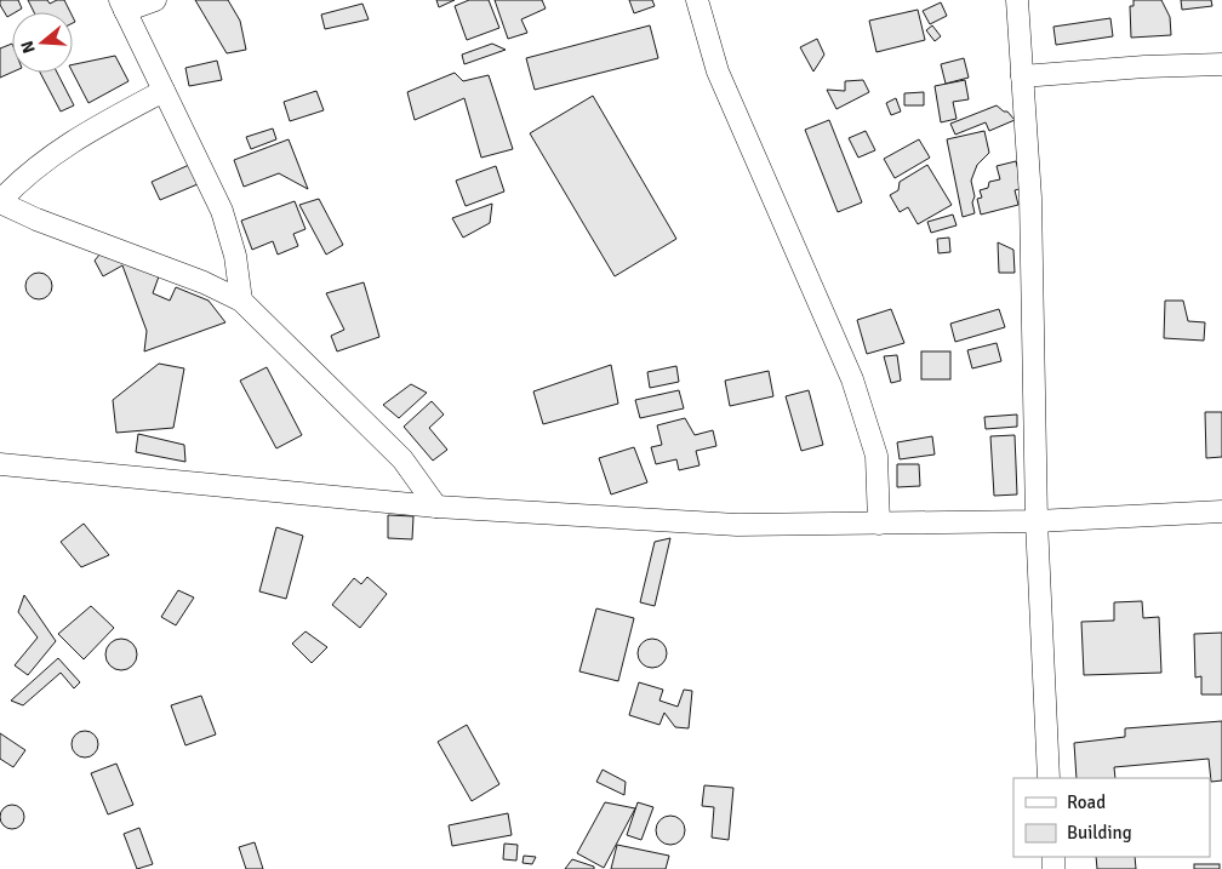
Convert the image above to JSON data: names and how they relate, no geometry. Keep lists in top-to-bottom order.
{
  "legend": ["Road", "Building"],
  "north": "left"
}
